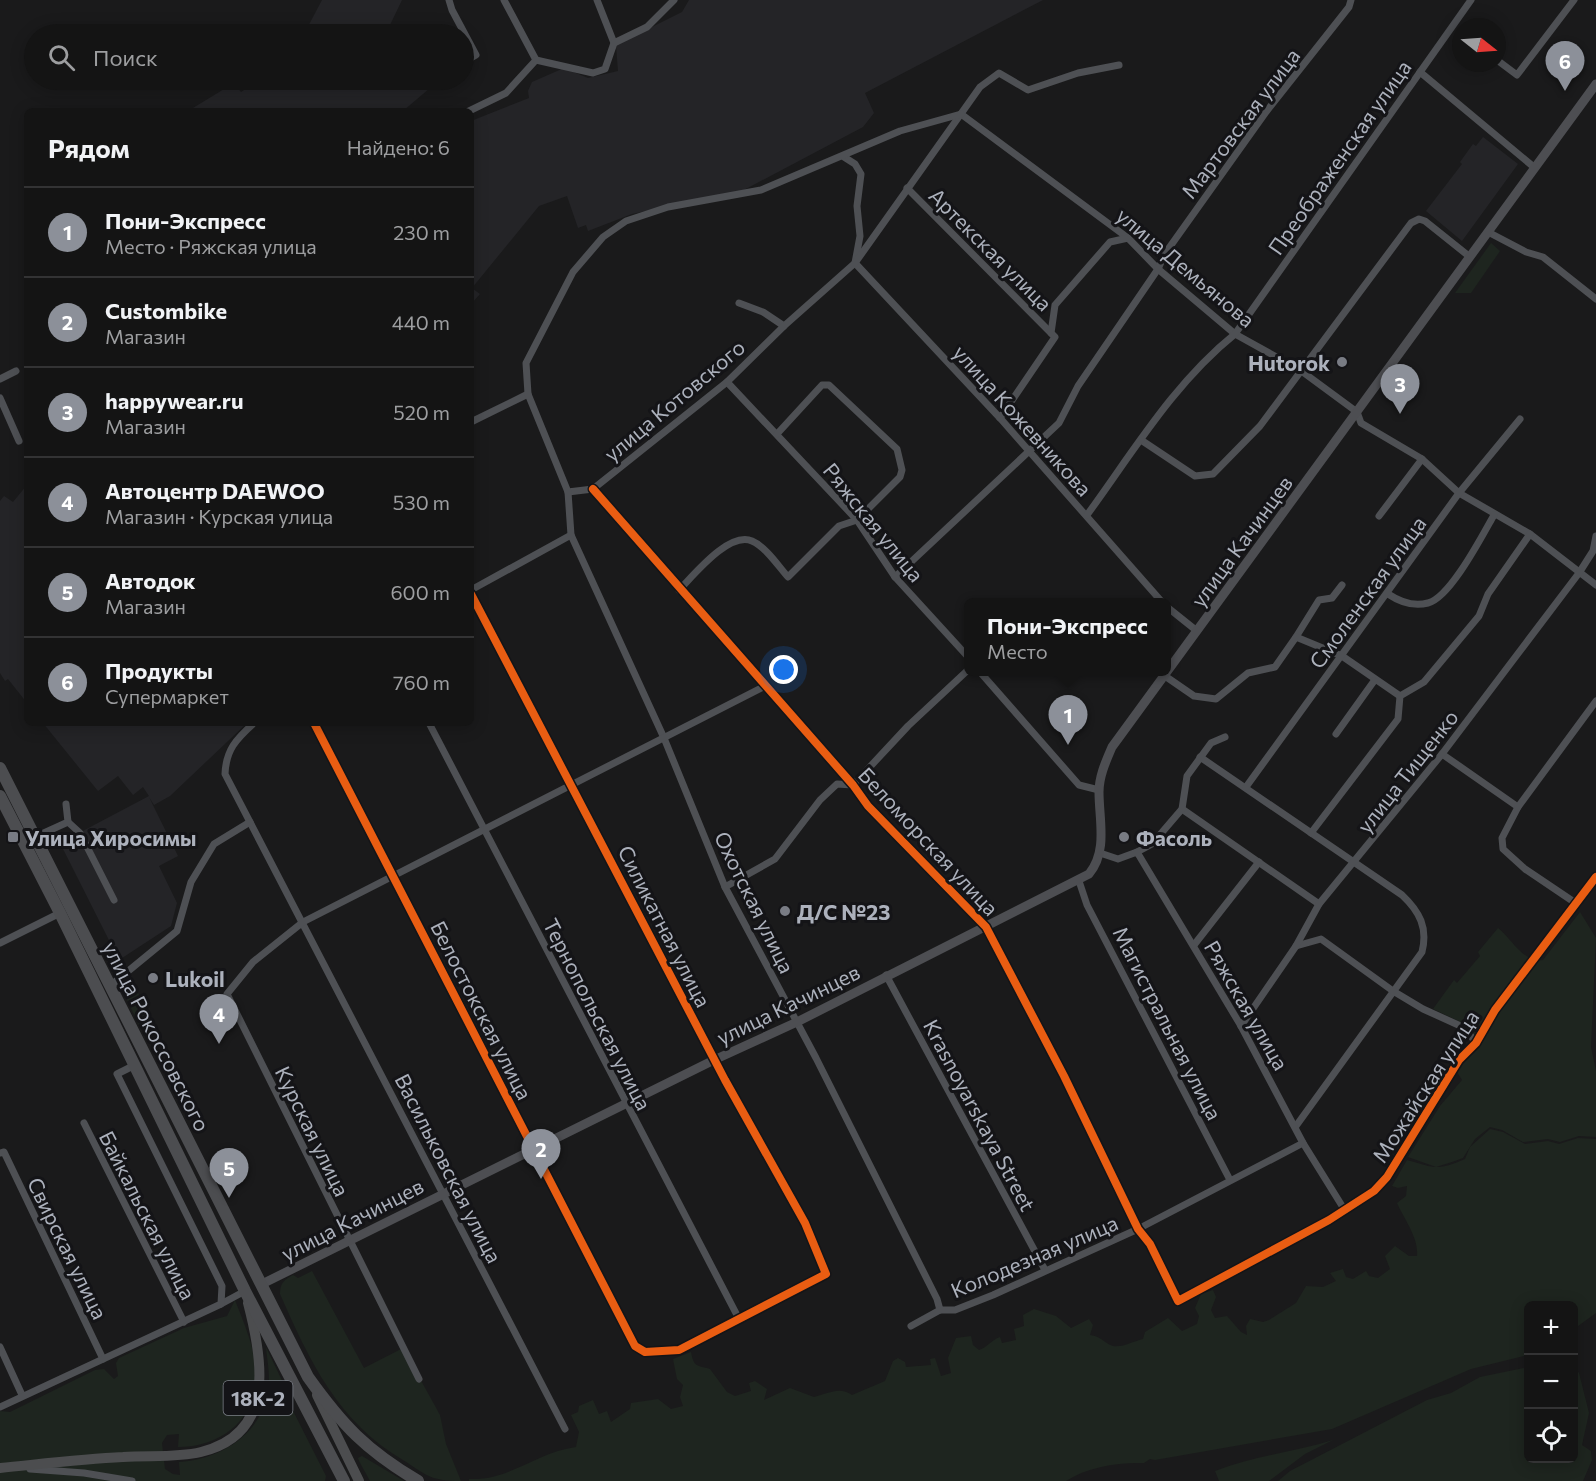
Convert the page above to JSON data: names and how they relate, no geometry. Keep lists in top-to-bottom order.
{
  "streets": {
    "highway": ["улица Рокоссовского"],
    "main road": ["улица Качинцев", "18К-2"],
    "street": [
      "Мартовская улица",
      "Преображенская улица",
      "Артекская улица",
      "улица Демьянова",
      "улица Котовского",
      "улица Кожевникова",
      "Ряжская улица",
      "Смоленская улица",
      "улица Тищенко",
      "Беломорская улица",
      "Охотская улица",
      "Силикатная улица",
      "Белостокская улица",
      "Тернопольская улица",
      "Магистральная улица",
      "Можайская улица",
      "Krasnoyarskaya Street",
      "Курская улица",
      "Васильковская улица",
      "Байкальская улица",
      "Свирская улица",
      "Колодезная улица"
    ]
  },
  "crossings": [
    ["Мартовская улица", "улица Демьянова"],
    ["Мартовская улица", "улица Кожевникова"],
    ["Мартовская улица", "Ряжская улица"],
    ["Преображенская улица", "улица Демьянова"],
    ["Артекская улица", "улица Котовского"],
    ["улица Демьянова", "улица Котовского"],
    ["улица Демьянова", "улица Качинцев"],
    ["улица Демьянова", "Смоленская улица"],
    ["улица Демьянова", "улица Тищенко"],
    ["улица Котовского", "улица Кожевникова"],
    ["улица Котовского", "Ряжская улица"],
    ["улица Котовского", "Беломорская улица"],
    ["Ряжская улица", "улица Тищенко"],
    ["Ряжская улица", "Можайская улица"],
    ["Ряжская улица", "Колодезная улица"],
    ["улица Качинцев", "Беломорская улица"],
    ["улица Качинцев", "Охотская улица"],
    ["улица Качинцев", "Силикатная улица"],
    ["улица Качинцев", "Белостокская улица"],
    ["улица Качинцев", "Тернопольская улица"],
    ["улица Качинцев", "Магистральная улица"],
    ["улица Качинцев", "улица Рокоссовского"],
    ["улица Качинцев", "Krasnoyarskaya Street"],
    ["улица Качинцев", "Курская улица"],
    ["улица Качинцев", "Васильковская улица"],
    ["Беломорская улица", "Можайская улица"],
    ["Беломорская улица", "Колодезная улица"],
    ["Охотская улица", "Колодезная улица"],
    ["Силикатная улица", "Белостокская улица"],
    ["Силикатная улица", "Тернопольская улица"],
    ["Белостокская улица", "Тернопольская улица"],
    ["Магистральная улица", "Колодезная улица"],
    ["улица Рокоссовского", "18К-2"],
    ["Krasnoyarskaya Street", "Колодезная улица"],
    ["Курская улица", "Васильковская улица"]
  ],
  "places": {
    "other": [
      "Hutorok",
      "Фасоль",
      "Д/С №23",
      "Lukoil"
    ],
    "transit": ["Улица Хиросимы"]
  },
  "north": "right",
  "page": {
    "search": "Поиск",
    "pins": [
      "6",
      "3",
      "1",
      "4",
      "2",
      "5"
    ],
    "heading": ["Рядом", "Найдено: 6"],
    "list": [
      {
        "mark": "1",
        "name": "Пони-Экспресс",
        "note": "Место · Ряжская улица",
        "value": "230 m"
      },
      {
        "mark": "2",
        "name": "Custombike",
        "note": "Магазин",
        "value": "440 m"
      },
      {
        "mark": "3",
        "name": "happywear.ru",
        "note": "Магазин",
        "value": "520 m"
      },
      {
        "mark": "4",
        "name": "Автоцентр DAEWOO",
        "note": "Магазин · Курская улица",
        "value": "530 m"
      },
      {
        "mark": "5",
        "name": "Автодок",
        "note": "Магазин",
        "value": "600 m"
      },
      {
        "mark": "6",
        "name": "Продукты",
        "note": "Супермаркет",
        "value": "760 m"
      }
    ],
    "popup": ["Пони-Экспресс", "Место"],
    "map_buttons": ["+", "−"]
  }
}
